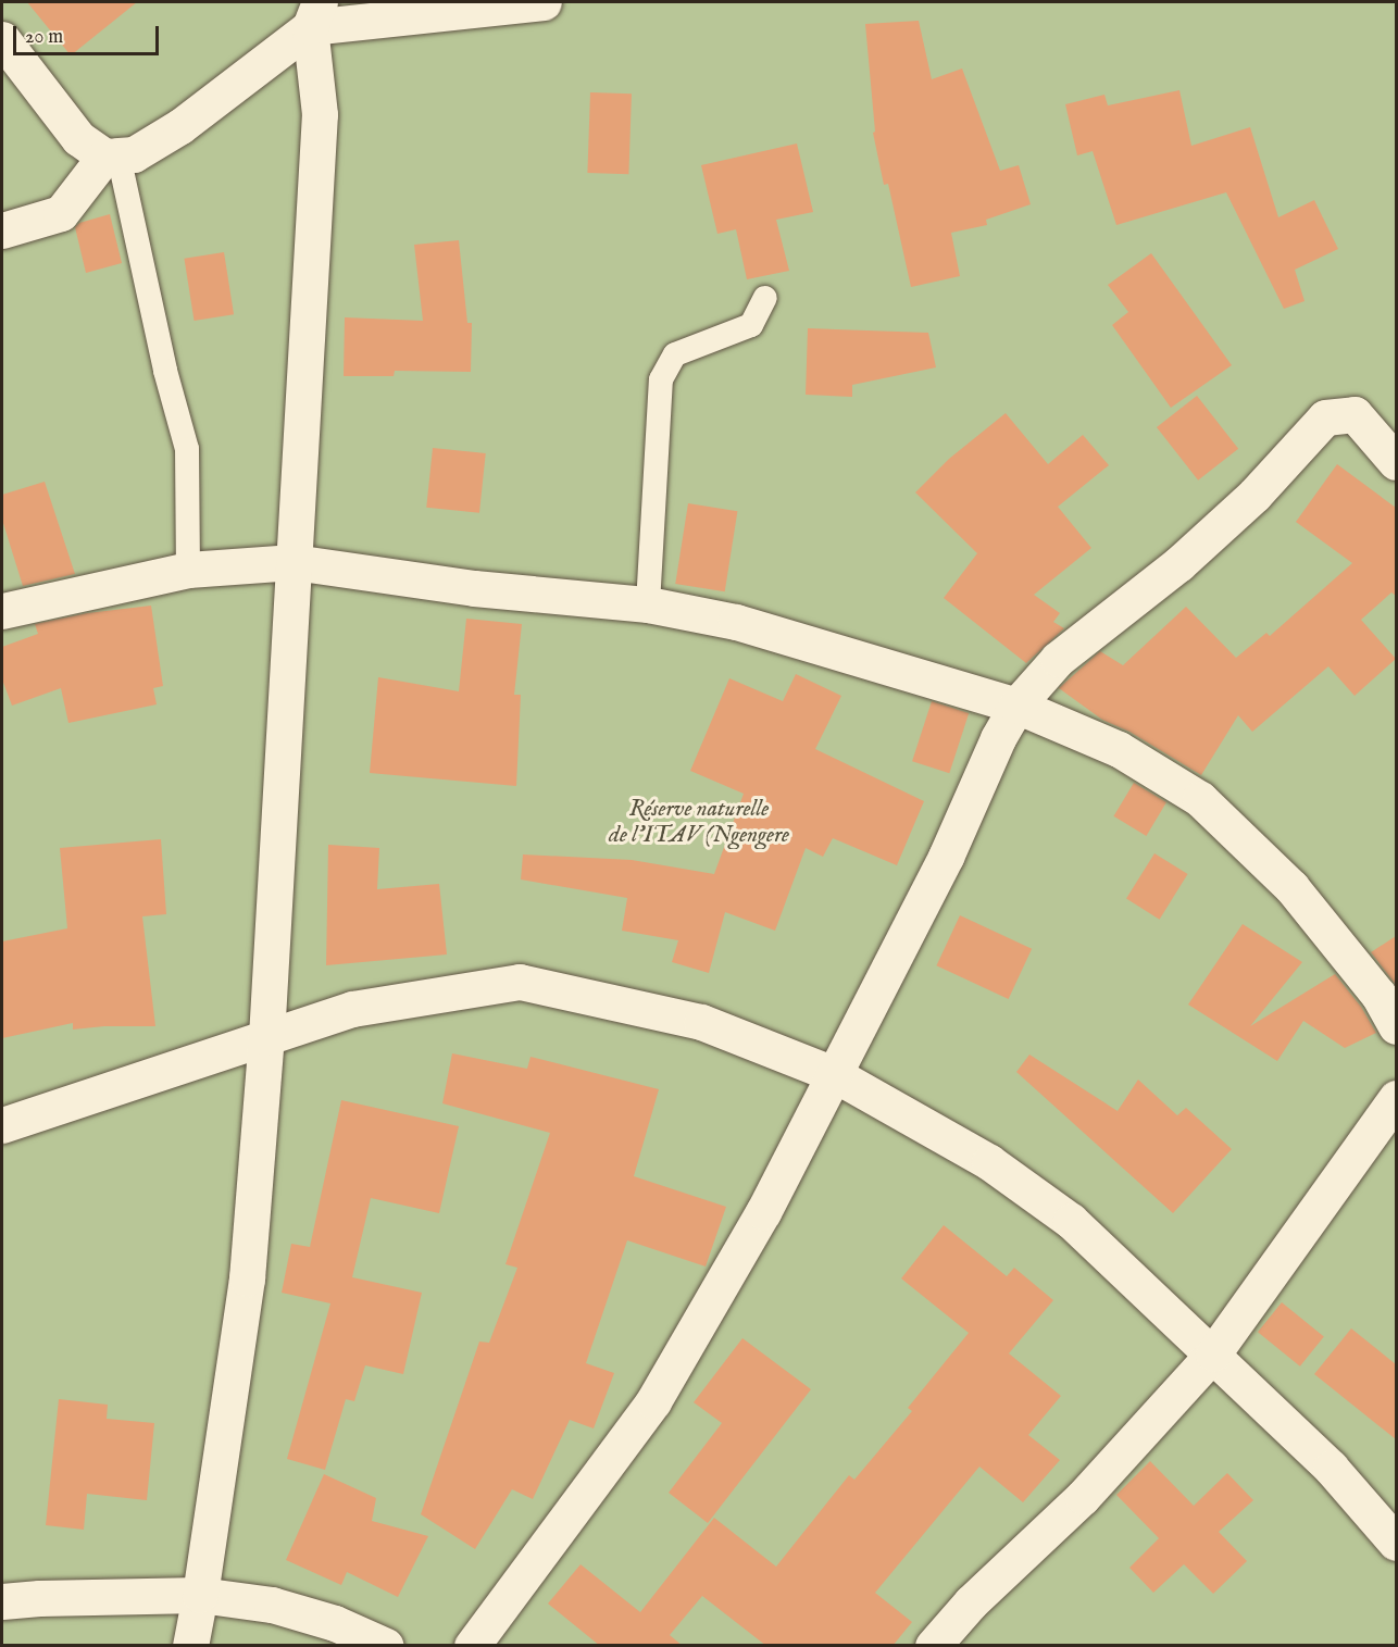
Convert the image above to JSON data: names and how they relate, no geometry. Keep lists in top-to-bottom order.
{
  "parks": ["Réserve naturelle de l'ITAV (Ngengere"],
  "scale_bar": "20 m"
}
